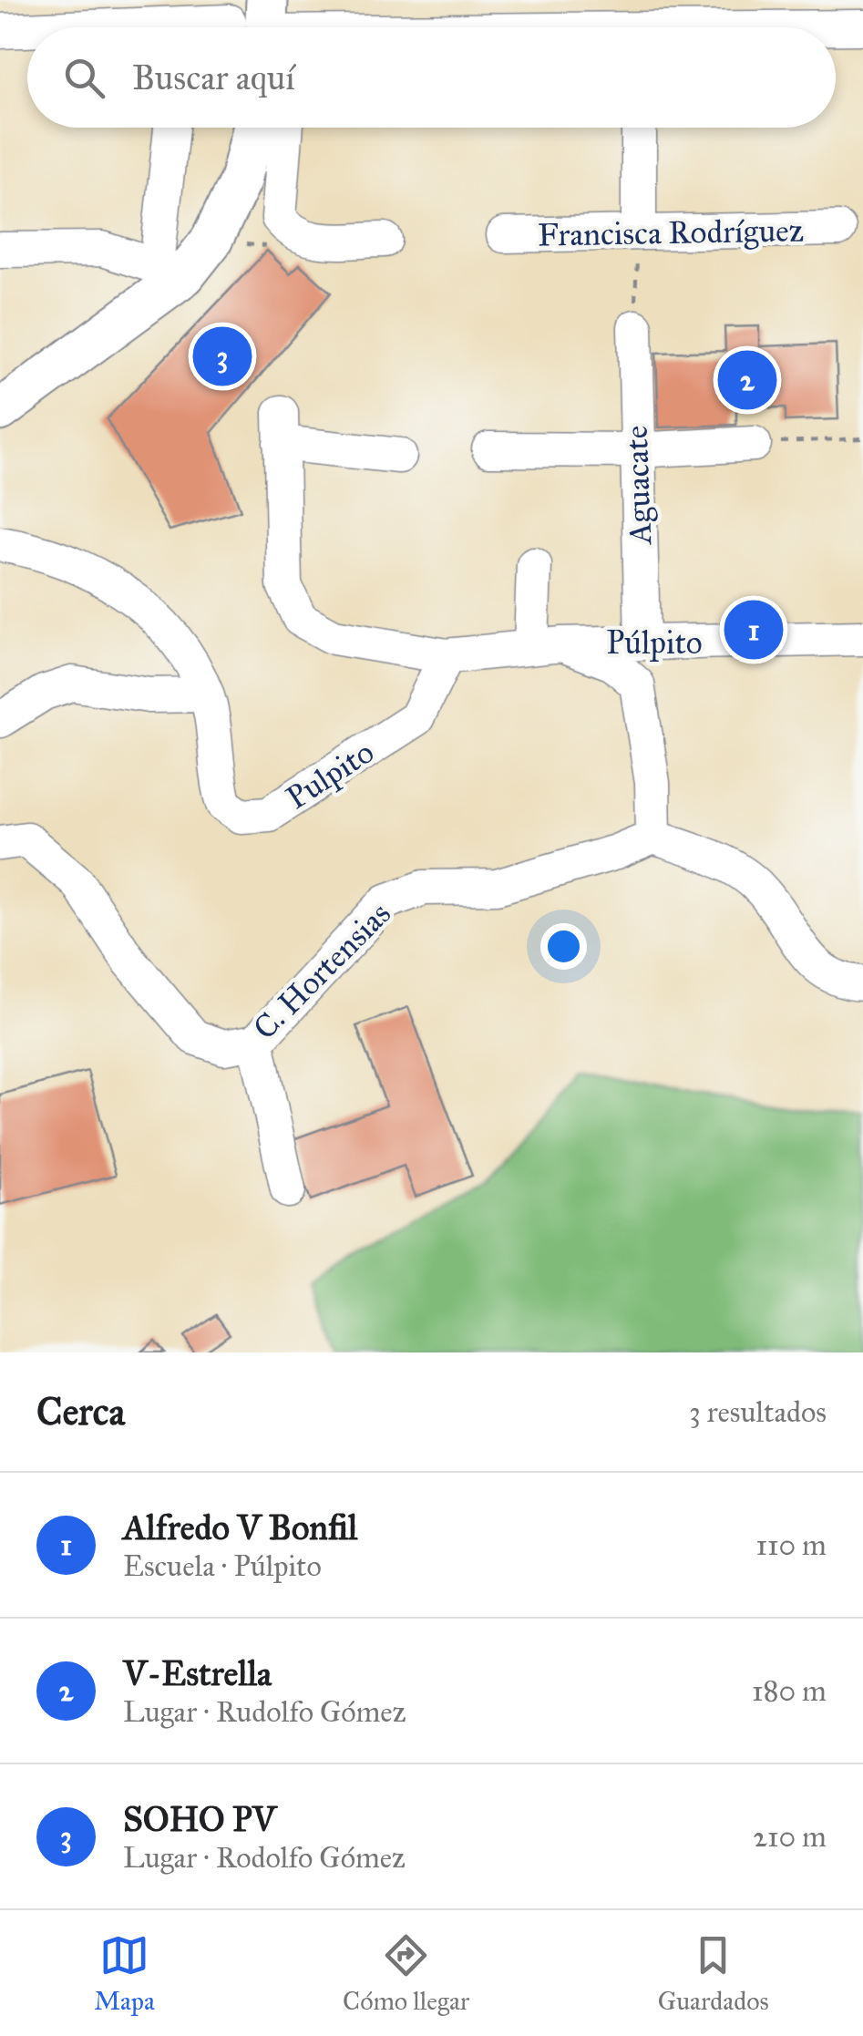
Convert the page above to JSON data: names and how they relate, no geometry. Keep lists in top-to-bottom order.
{
  "streets": {
    "street": [
      "Francisca Rodríguez",
      "Aguacate",
      "Púlpito",
      "Pulpito",
      "C. Hortensias"
    ]
  },
  "crossings": [
    ["Aguacate", "Púlpito"],
    ["Púlpito", "Pulpito"]
  ],
  "page": {
    "search": "Buscar aquí",
    "pins": ["3", "2", "1"],
    "heading": ["Cerca", "3 resultados"],
    "list": [
      {
        "mark": "1",
        "name": "Alfredo V Bonfil",
        "note": "Escuela · Púlpito",
        "value": "110 m"
      },
      {
        "mark": "2",
        "name": "V-Estrella",
        "note": "Lugar · Rudolfo Gómez",
        "value": "180 m"
      },
      {
        "mark": "3",
        "name": "SOHO PV",
        "note": "Lugar · Rodolfo Gómez",
        "value": "210 m"
      }
    ],
    "nav": ["Mapa", "Cómo llegar", "Guardados"]
  }
}
